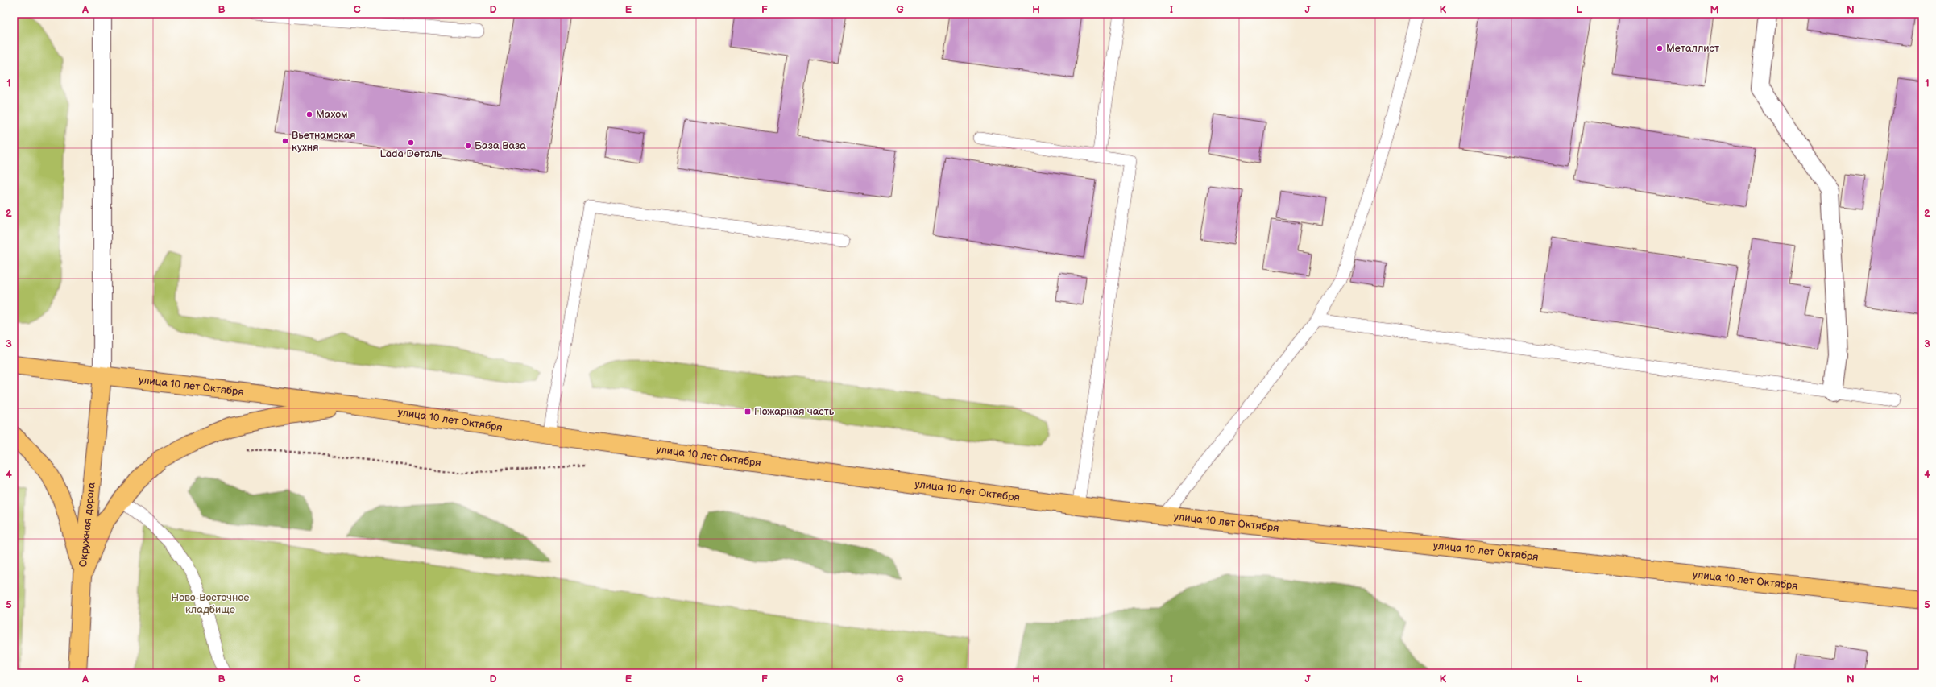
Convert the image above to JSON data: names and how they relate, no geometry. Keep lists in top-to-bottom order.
{
  "streets": {
    "main road": ["улица 10 лет Октября", "Окружная дорога"]
  },
  "crossings": [
    ["улица 10 лет Октября", "Окружная дорога"]
  ],
  "parks": ["Ново-Восточное кладбище"],
  "places": {
    "other": [
      "Металлист",
      "Махом",
      "Вьетнамская кухня",
      "Lada Dеталь",
      "База Ваза"
    ],
    "transit": ["Пожарная часть"]
  },
  "grid": {
    "columns": [
      "A",
      "B",
      "C",
      "D",
      "E",
      "F",
      "G",
      "H",
      "I",
      "J",
      "K",
      "L",
      "M",
      "N"
    ],
    "rows": [
      "1",
      "2",
      "3",
      "4",
      "5"
    ]
  }
}
